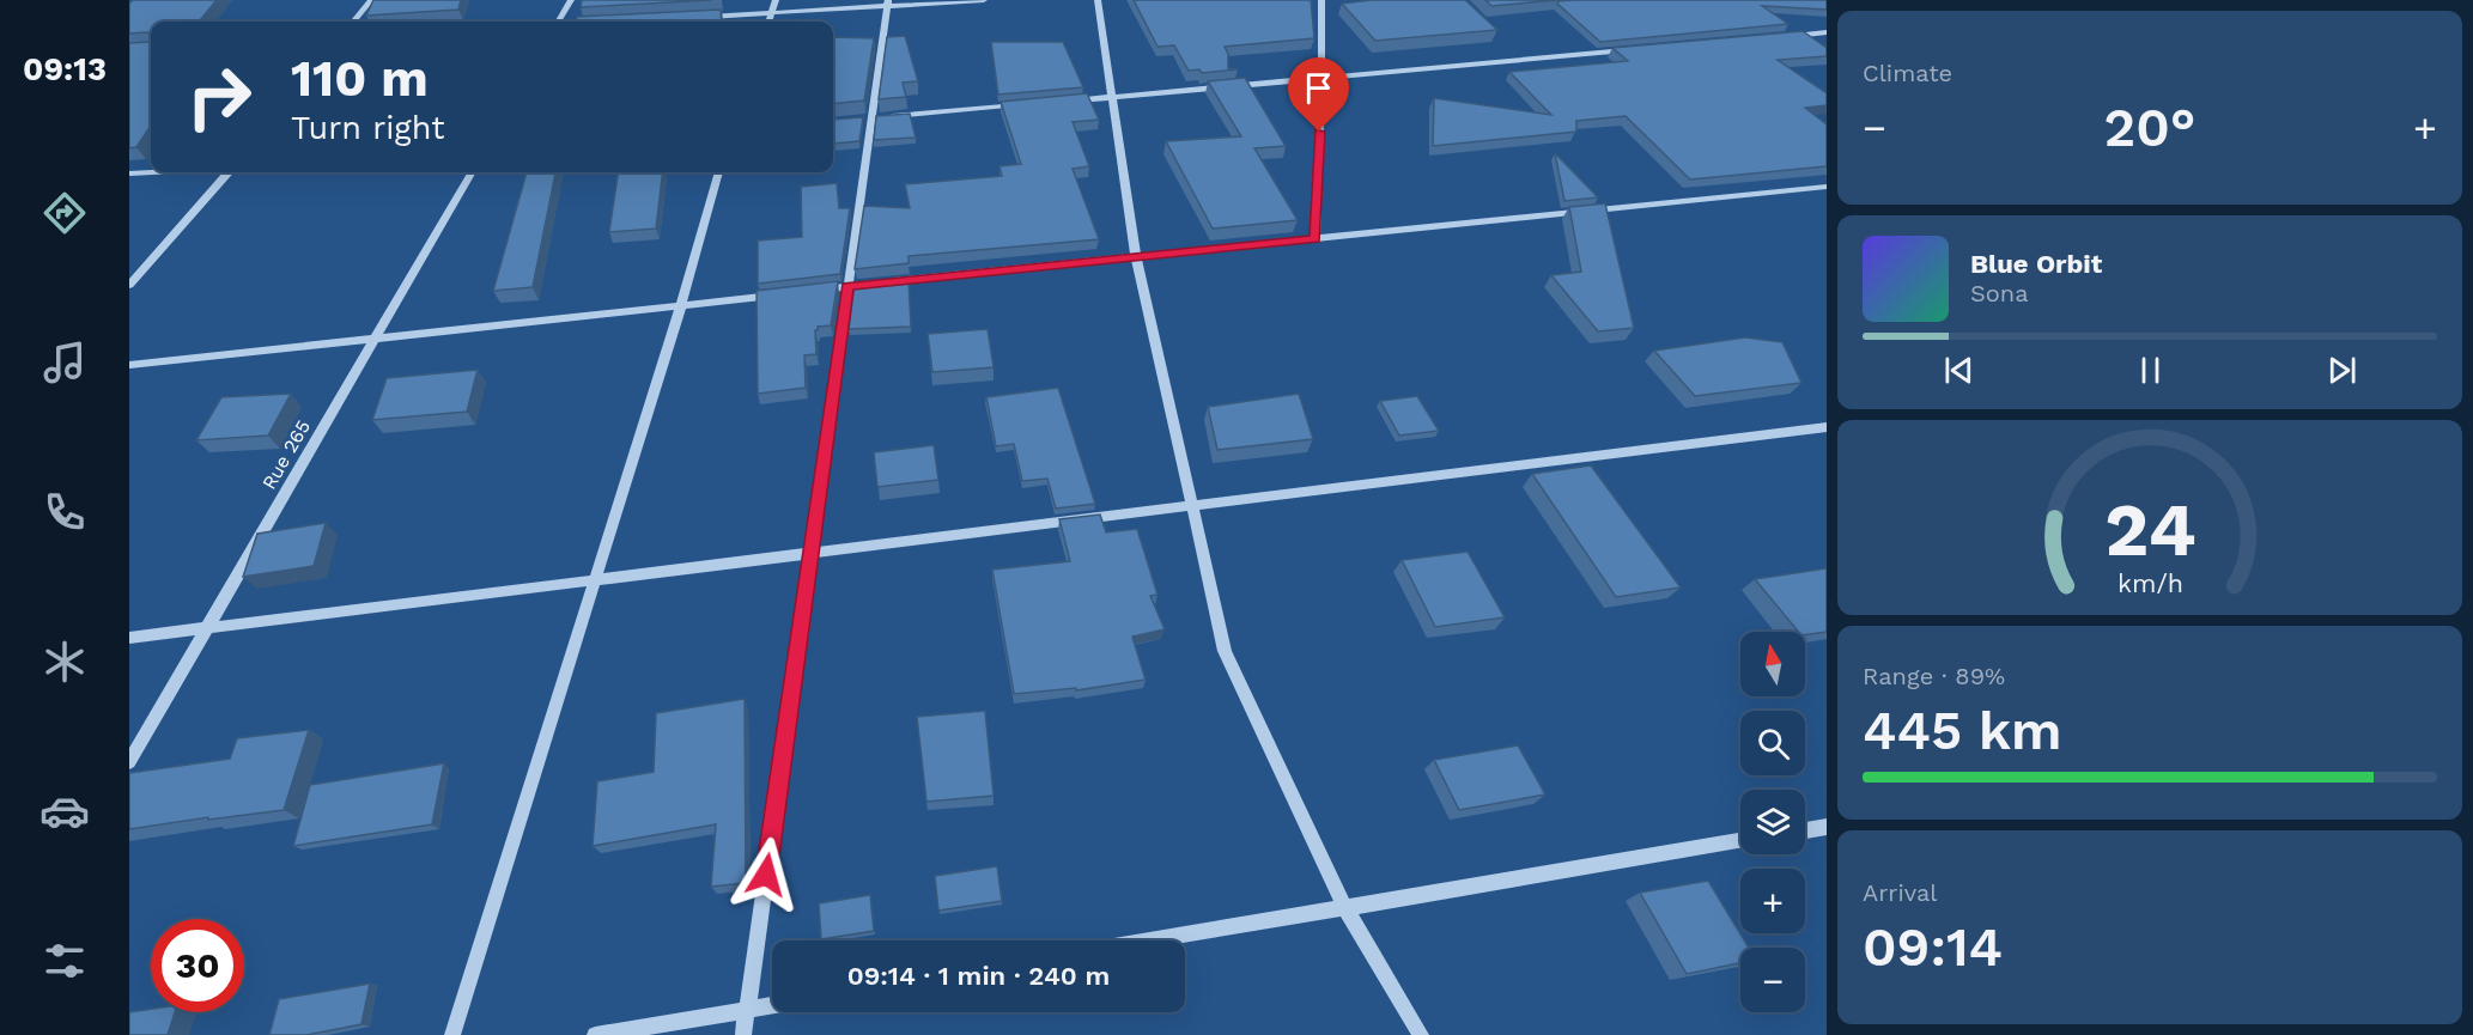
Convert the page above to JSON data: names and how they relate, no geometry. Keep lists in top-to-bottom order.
{
  "streets": {
    "street": ["Rue 265"]
  },
  "north": "top",
  "page": {
    "tabs": "09:13",
    "tile": [
      "Climate",
      ["Range · 89%", "445 km"],
      ["Arrival", "09:14"]
    ],
    "turn": ["110 m", "Turn right"],
    "heat": ["−", "20°", "+"],
    "song": ["Blue Orbit", "Sona"],
    "map_buttons": ["+", "−"],
    "limit": "30",
    "trip": "09:14 · 1 min · 240 m",
    "gauge": ["24", "km/h"]
  }
}
